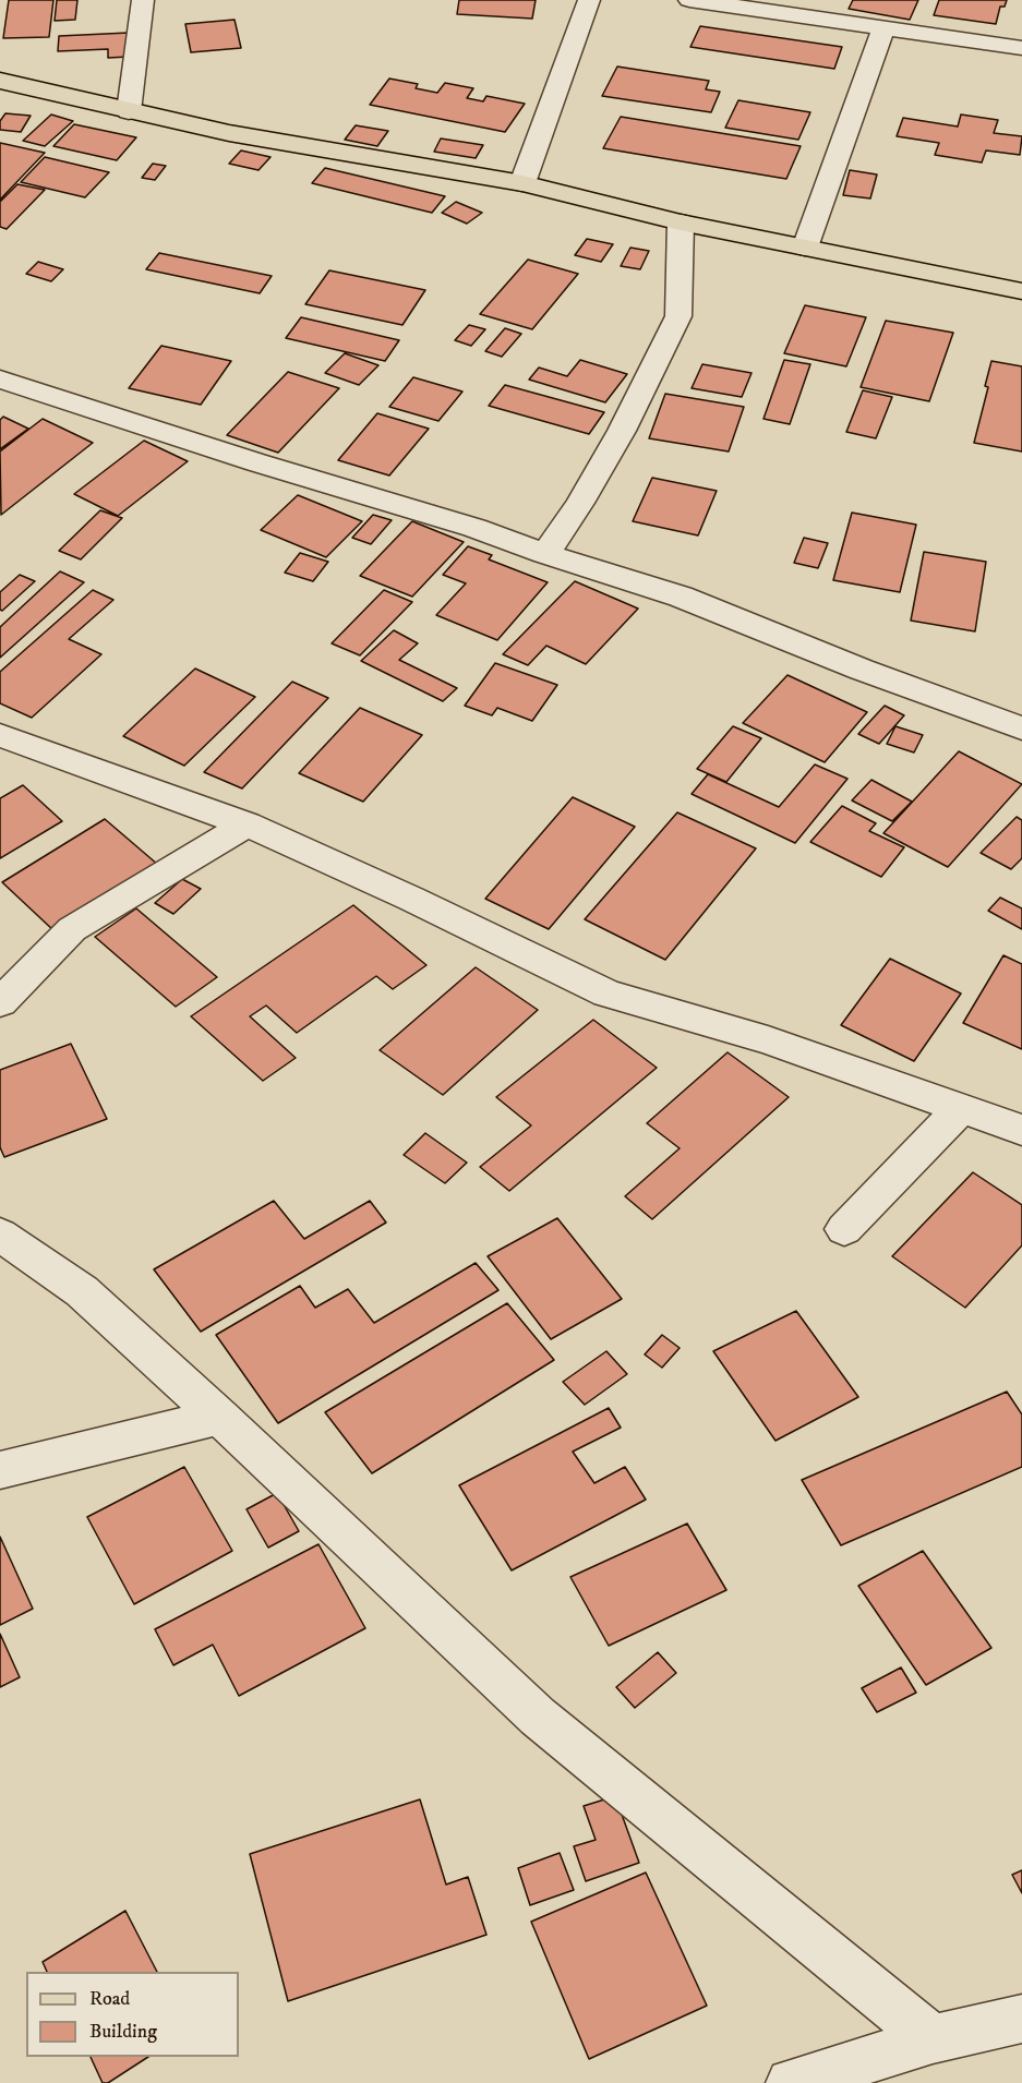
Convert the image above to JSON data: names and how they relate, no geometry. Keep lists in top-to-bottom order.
{
  "legend": ["Road", "Building"]
}
